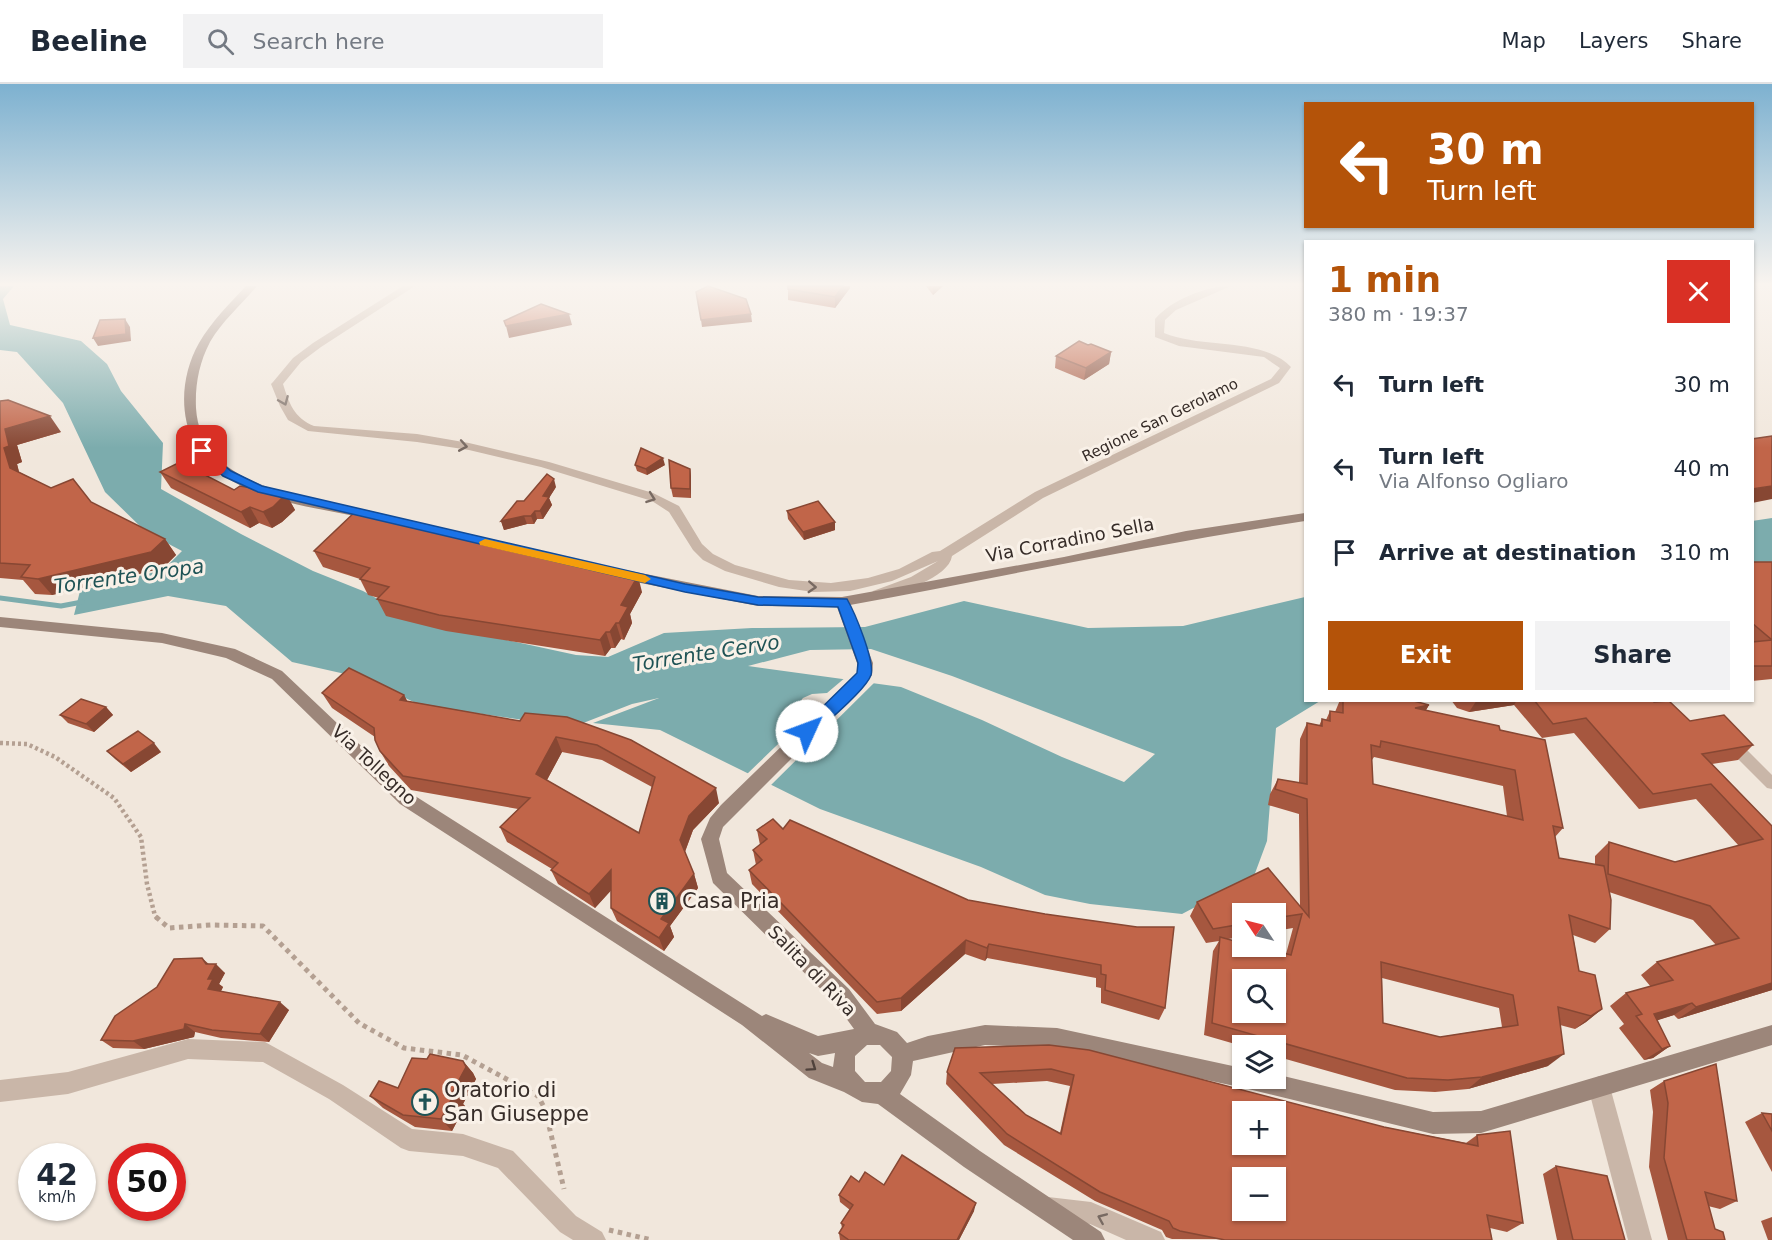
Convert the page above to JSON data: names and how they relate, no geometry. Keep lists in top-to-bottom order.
{
  "streets": {
    "main road": ["Via Corradino Sella", "Via Tollegno", "Salita di Riva"],
    "street": ["Regione San Gerolamo"]
  },
  "crossings": [
    ["Via Corradino Sella", "Salita di Riva"],
    ["Via Tollegno", "Salita di Riva"]
  ],
  "water": ["Torrente Oropa", "Torrente Cervo"],
  "places": {
    "building": ["Casa Pria"],
    "church": ["Oratorio di San Giuseppe"]
  },
  "north": "top left",
  "page": {
    "header": "Beeline",
    "search": "Search here",
    "nav": ["Map", "Layers", "Share"],
    "turn": ["30 m", "Turn left"],
    "heading": ["1 min", "380 m · 19:37"],
    "list": [
      {
        "name": "Turn left",
        "value": "30 m"
      },
      {
        "name": "Turn left",
        "note": "Via Alfonso Ogliaro",
        "value": "40 m"
      },
      {
        "name": "Arrive at destination",
        "value": "310 m"
      }
    ],
    "buttons": ["Exit", "Share"],
    "map_buttons": ["+", "−"],
    "speed": "42 km/h",
    "limit": "50"
  }
}
